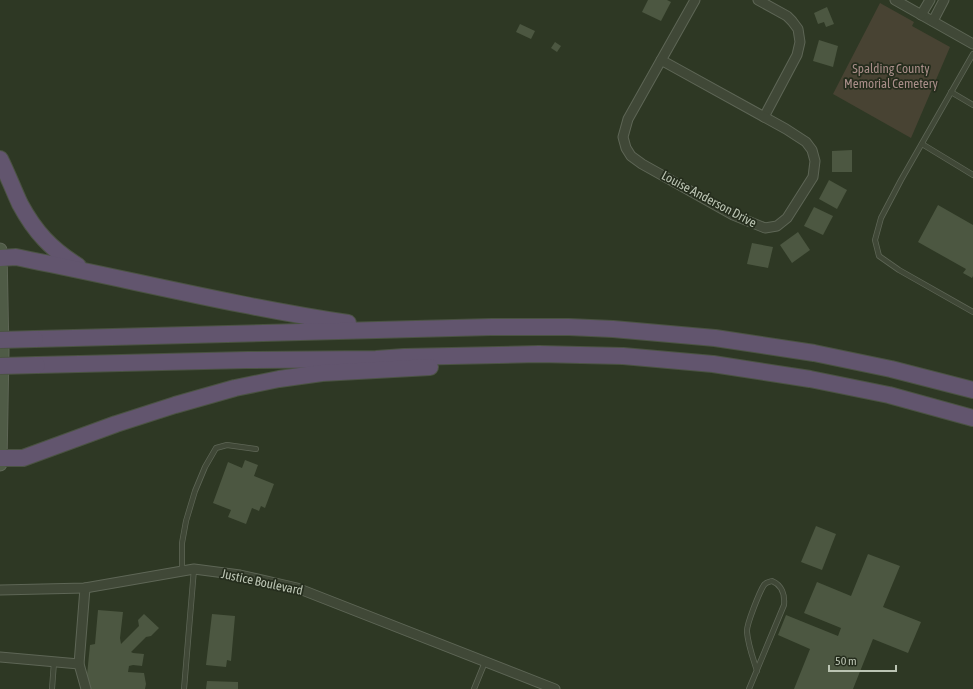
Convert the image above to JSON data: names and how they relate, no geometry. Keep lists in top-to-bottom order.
{
  "streets": {
    "street": ["Louise Anderson Drive", "Justice Boulevard"]
  },
  "parks": ["Spalding County Memorial Cemetery"],
  "scale_bar": "50 m"
}
